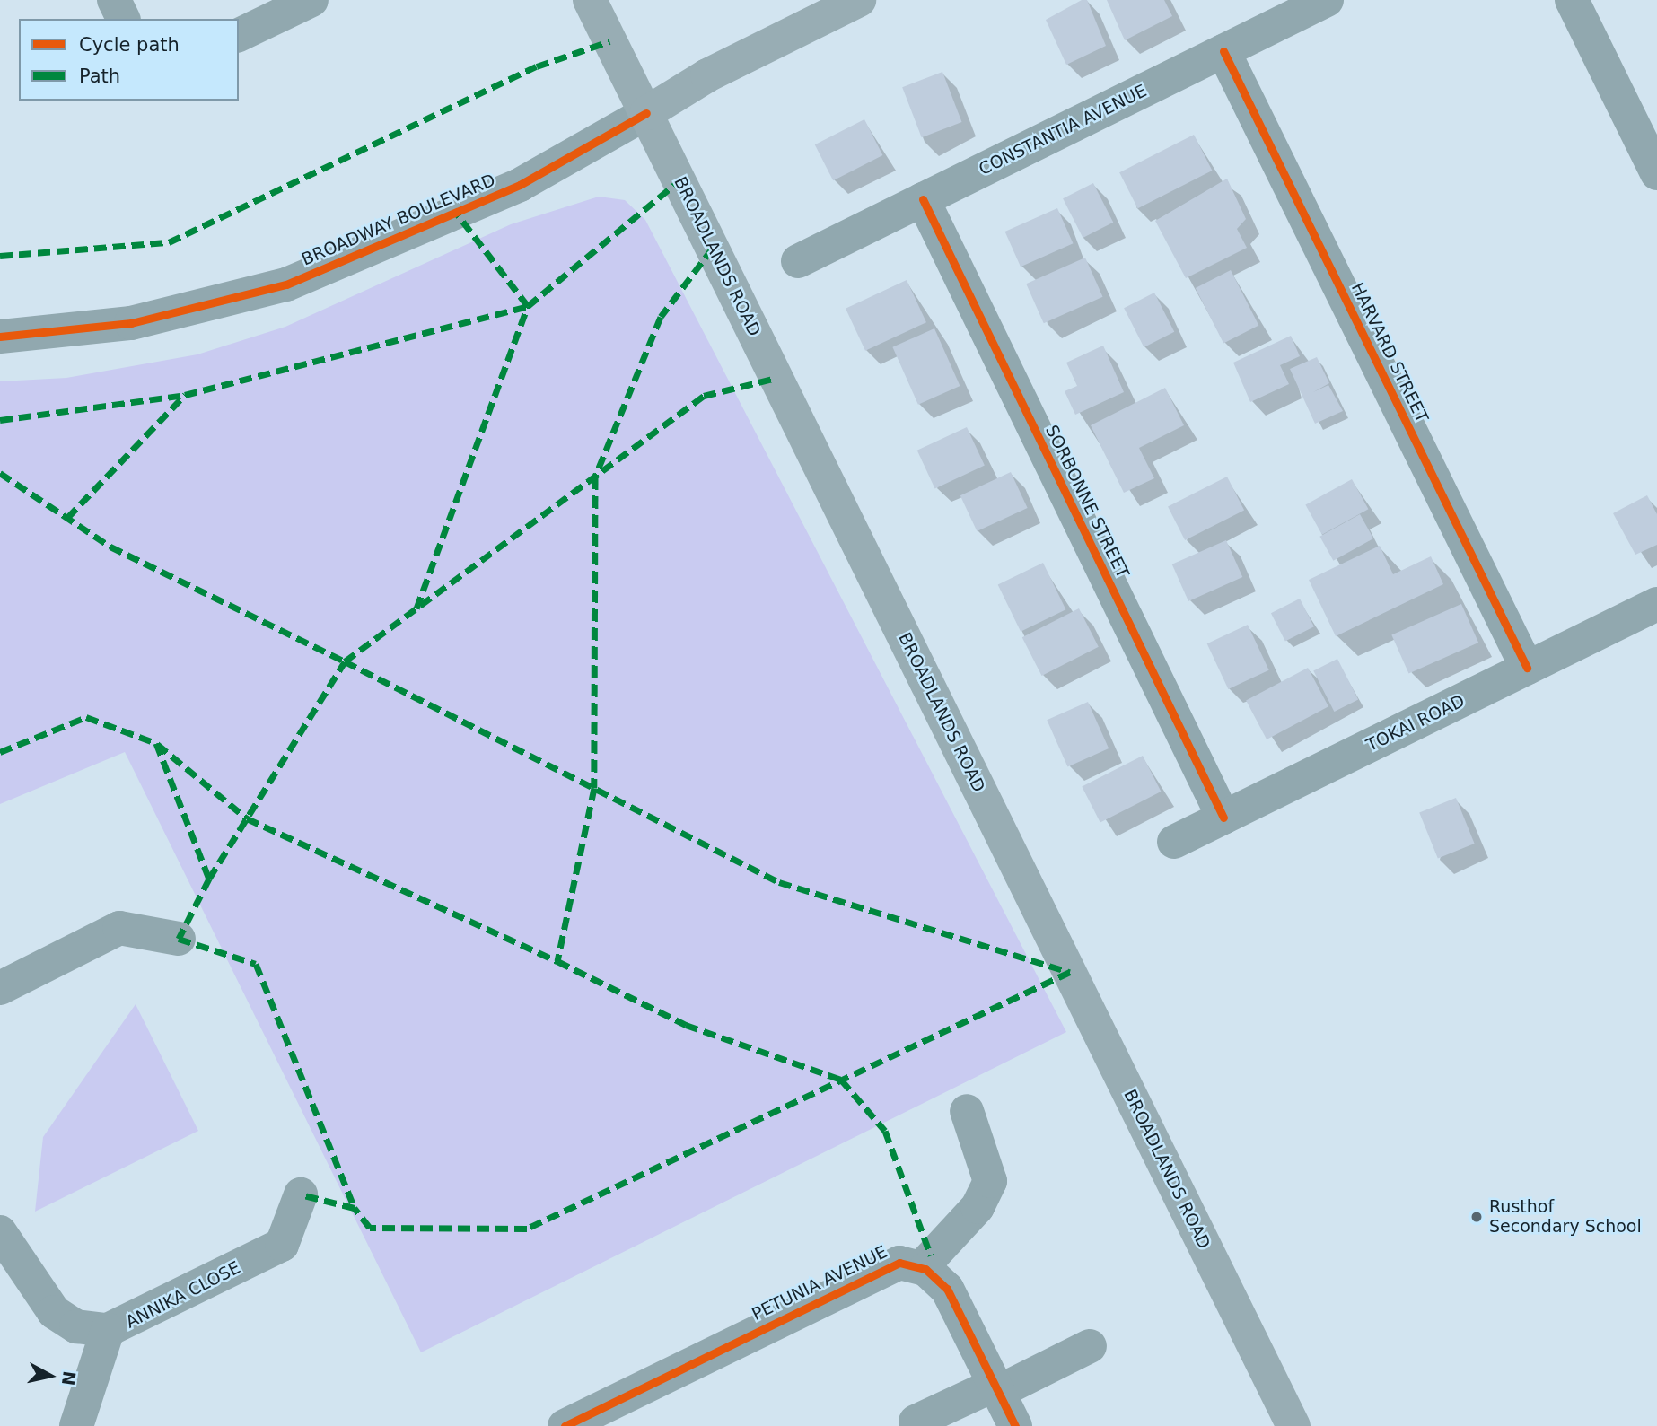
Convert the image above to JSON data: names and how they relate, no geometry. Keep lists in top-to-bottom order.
{
  "streets": {
    "main road": ["BROADWAY BOULEVARD", "BROADLANDS ROAD"],
    "street": [
      "CONSTANTIA AVENUE",
      "HARVARD STREET",
      "SORBONNE STREET",
      "TOKAI ROAD",
      "PETUNIA AVENUE",
      "ANNIKA CLOSE"
    ]
  },
  "crossings": [
    ["CONSTANTIA AVENUE", "HARVARD STREET"],
    ["CONSTANTIA AVENUE", "SORBONNE STREET"],
    ["BROADWAY BOULEVARD", "BROADLANDS ROAD"],
    ["HARVARD STREET", "TOKAI ROAD"],
    ["SORBONNE STREET", "TOKAI ROAD"]
  ],
  "places": ["Rusthof Secondary School"],
  "legend": ["Cycle path", "Path"],
  "north": "right"
}
